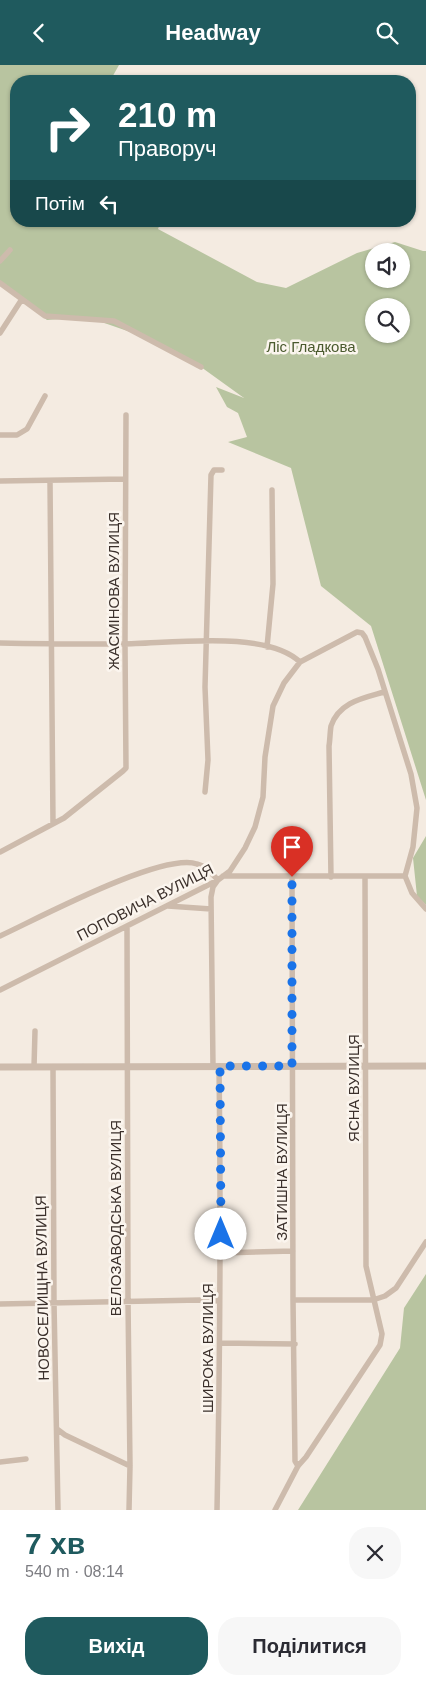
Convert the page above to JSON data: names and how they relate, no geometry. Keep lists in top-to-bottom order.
{
  "streets": {
    "street": [
      "ЖАСМІНОВА ВУЛИЦЯ",
      "ПОПОВИЧА ВУЛИЦЯ",
      "ЯСНА ВУЛИЦЯ",
      "ЗАТИШНА ВУЛИЦЯ",
      "ВЕЛОЗАВОДСЬКА ВУЛИЦЯ",
      "НОВОСЕЛИЩНА ВУЛИЦЯ",
      "ШИРОКА ВУЛИЦЯ"
    ]
  },
  "crossings": [
    ["ПОПОВИЧА ВУЛИЦЯ", "ВЕЛОЗАВОДСЬКА ВУЛИЦЯ"],
    ["ПОПОВИЧА ВУЛИЦЯ", "ШИРОКА ВУЛИЦЯ"],
    ["ЯСНА ВУЛИЦЯ", "ЗАТИШНА ВУЛИЦЯ"]
  ],
  "parks": ["Ліс Гладкова"],
  "page": {
    "header": "Headway",
    "turn": ["210 m", "Праворуч"],
    "then": "Потім",
    "heading": ["7 хв", "540 m · 08:14"],
    "buttons": ["Вихід", "Поділитися"]
  }
}
